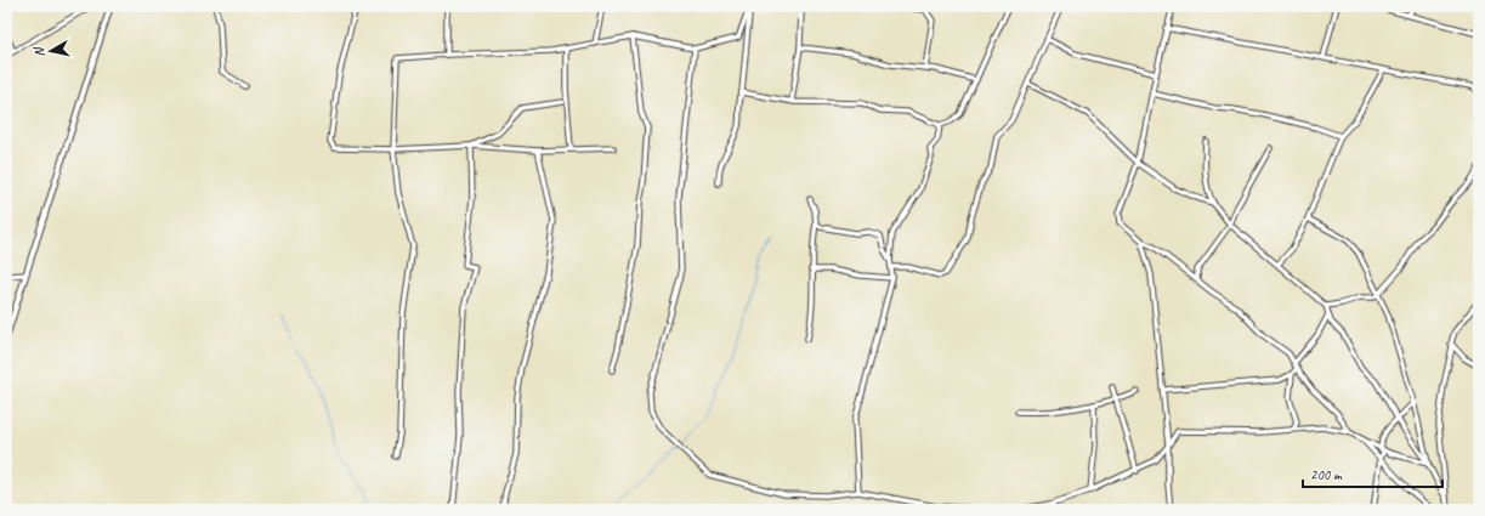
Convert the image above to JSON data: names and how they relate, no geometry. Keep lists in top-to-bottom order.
{
  "scale_bar": "200 m",
  "north": "left"
}
